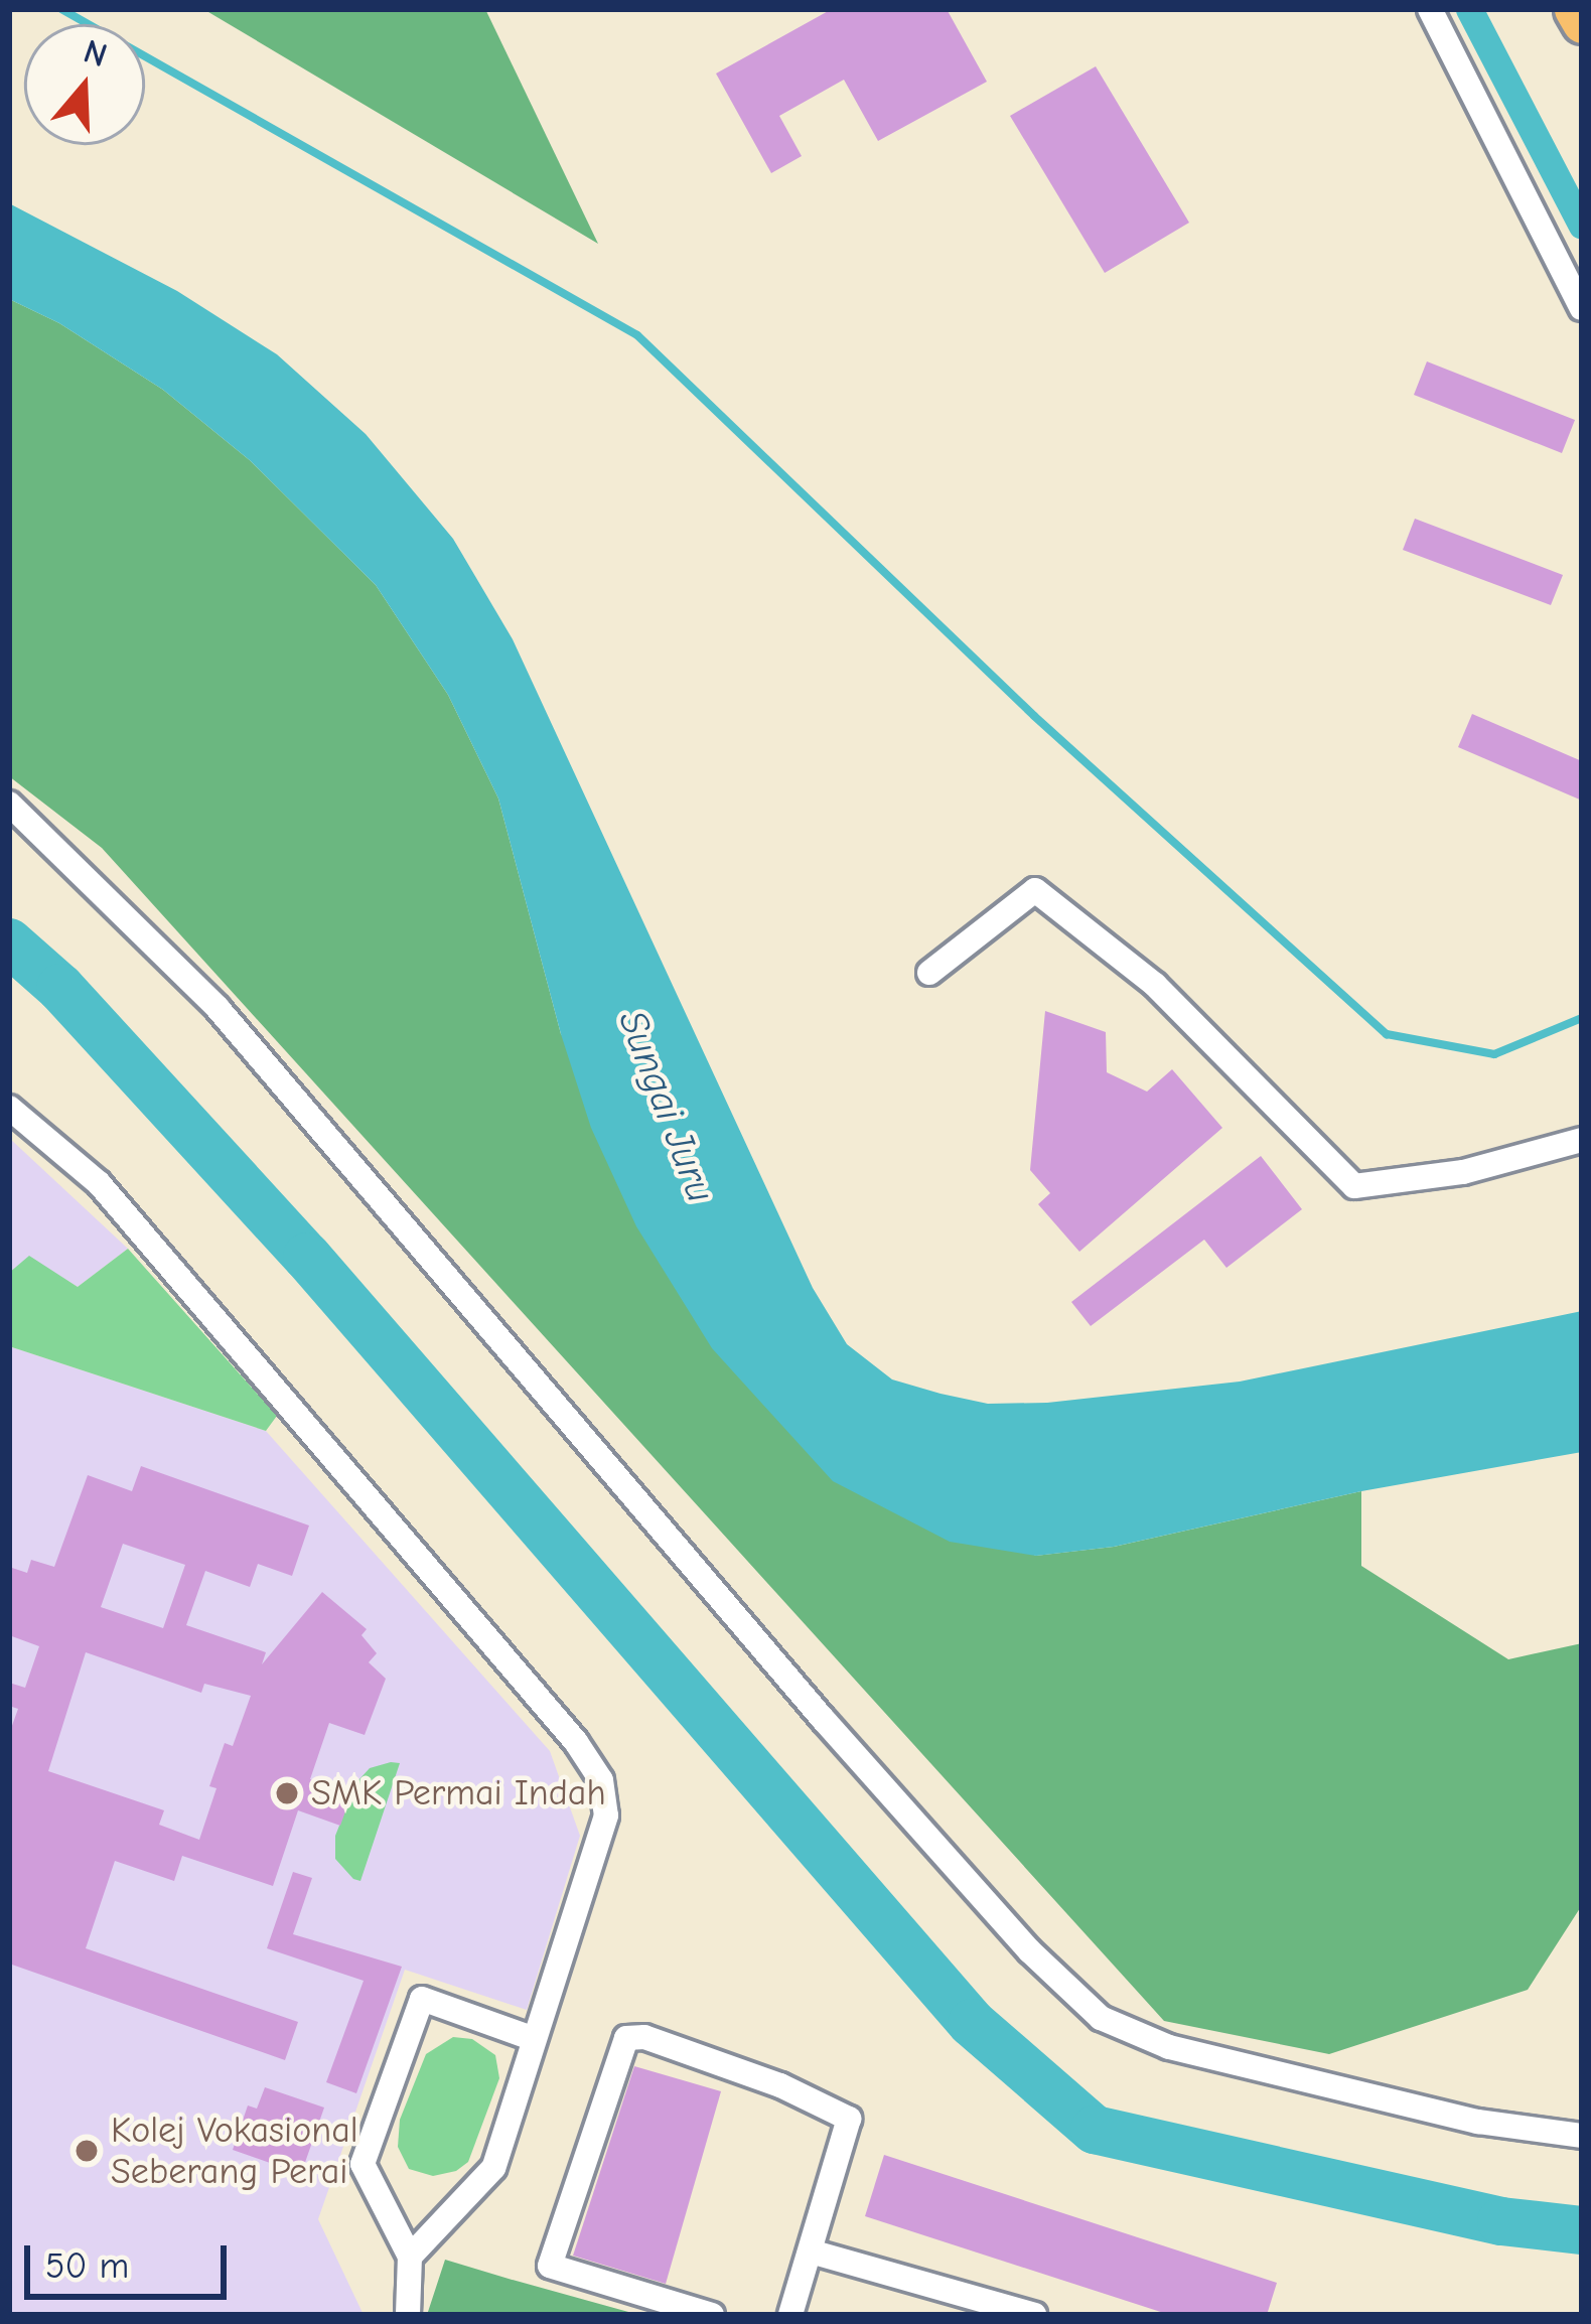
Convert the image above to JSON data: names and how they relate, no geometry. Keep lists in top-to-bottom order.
{
  "water": ["Sungai Juru"],
  "places": ["SMK Permai Indah", "Kolej Vokasional Seberang Perai"],
  "scale_bar": "50 m",
  "north": "top"
}
